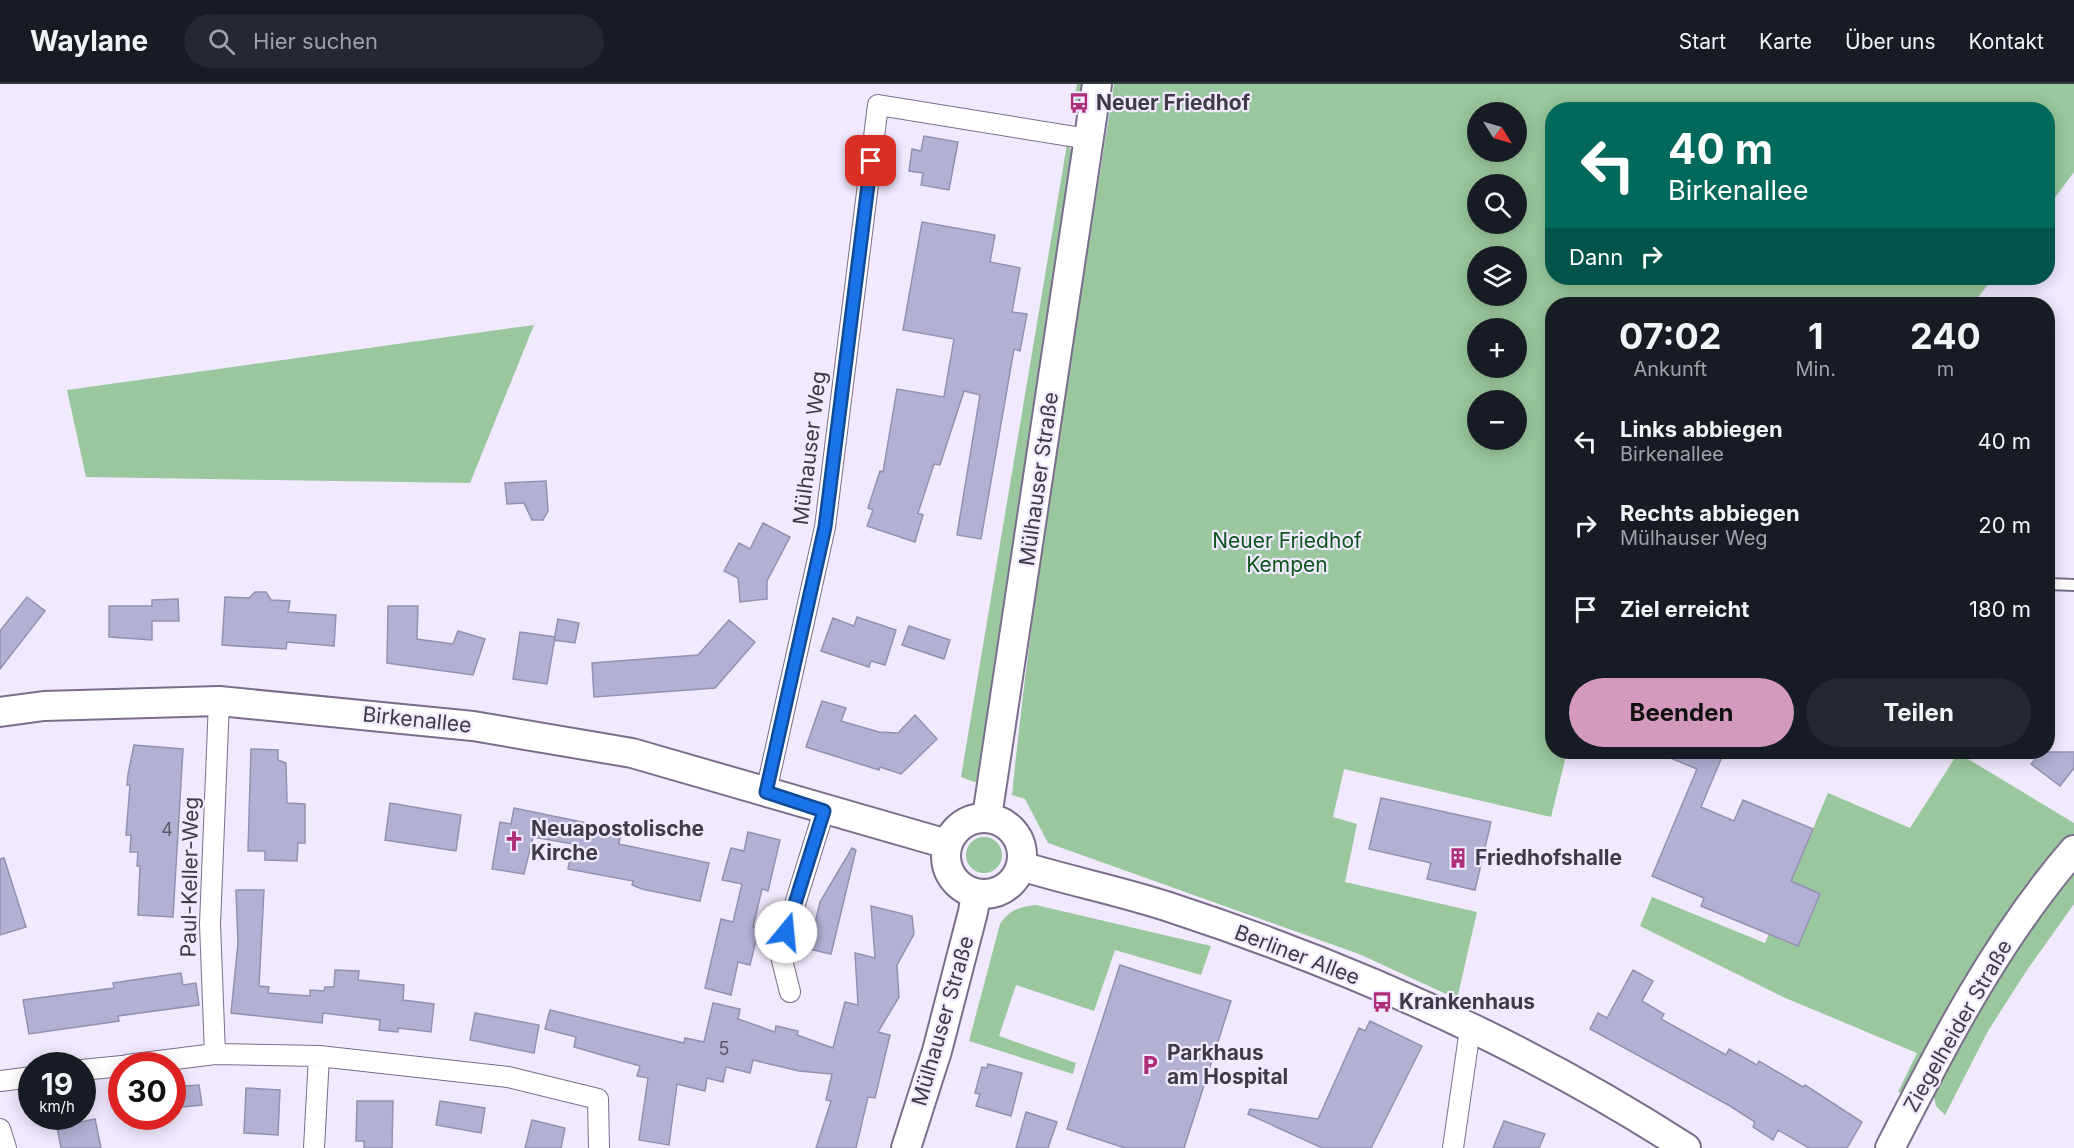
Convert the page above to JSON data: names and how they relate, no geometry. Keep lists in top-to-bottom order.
{
  "streets": {
    "street": [
      "Mülhauser Weg",
      "Mülhauser Straße",
      "Birkenallee",
      "Paul-Keller-Weg",
      "Berliner Allee",
      "Ziegelheider Straße"
    ]
  },
  "crossings": [
    ["Mülhauser Weg", "Mülhauser Straße"],
    ["Mülhauser Weg", "Birkenallee"],
    ["Mülhauser Straße", "Birkenallee"],
    ["Mülhauser Straße", "Berliner Allee"],
    ["Birkenallee", "Paul-Keller-Weg"],
    ["Birkenallee", "Berliner Allee"]
  ],
  "parks": ["Neuer Friedhof Kempen"],
  "places": {
    "bus stop": ["Neuer Friedhof", "Krankenhaus"],
    "church": ["Neuapostolische Kirche"],
    "building": ["Friedhofshalle"],
    "parking": ["Parkhaus am Hospital"]
  },
  "house_numbers": ["4", "5"],
  "north": "bottom right",
  "page": {
    "header": "Waylane",
    "search": "Hier suchen",
    "nav": [
      "Start",
      "Karte",
      "Über uns",
      "Kontakt"
    ],
    "map_buttons": ["+", "−"],
    "turn": ["40 m", "Birkenallee"],
    "then": "Dann",
    "eta": [
      "07:02",
      "Ankunft",
      "1",
      "Min.",
      "240",
      "m"
    ],
    "list": [
      {
        "name": "Links abbiegen",
        "note": "Birkenallee",
        "value": "40 m"
      },
      {
        "name": "Rechts abbiegen",
        "note": "Mülhauser Weg",
        "value": "20 m"
      },
      {
        "name": "Ziel erreicht",
        "value": "180 m"
      }
    ],
    "buttons": ["Beenden", "Teilen"],
    "speed": "19 km/h",
    "limit": "30"
  }
}
